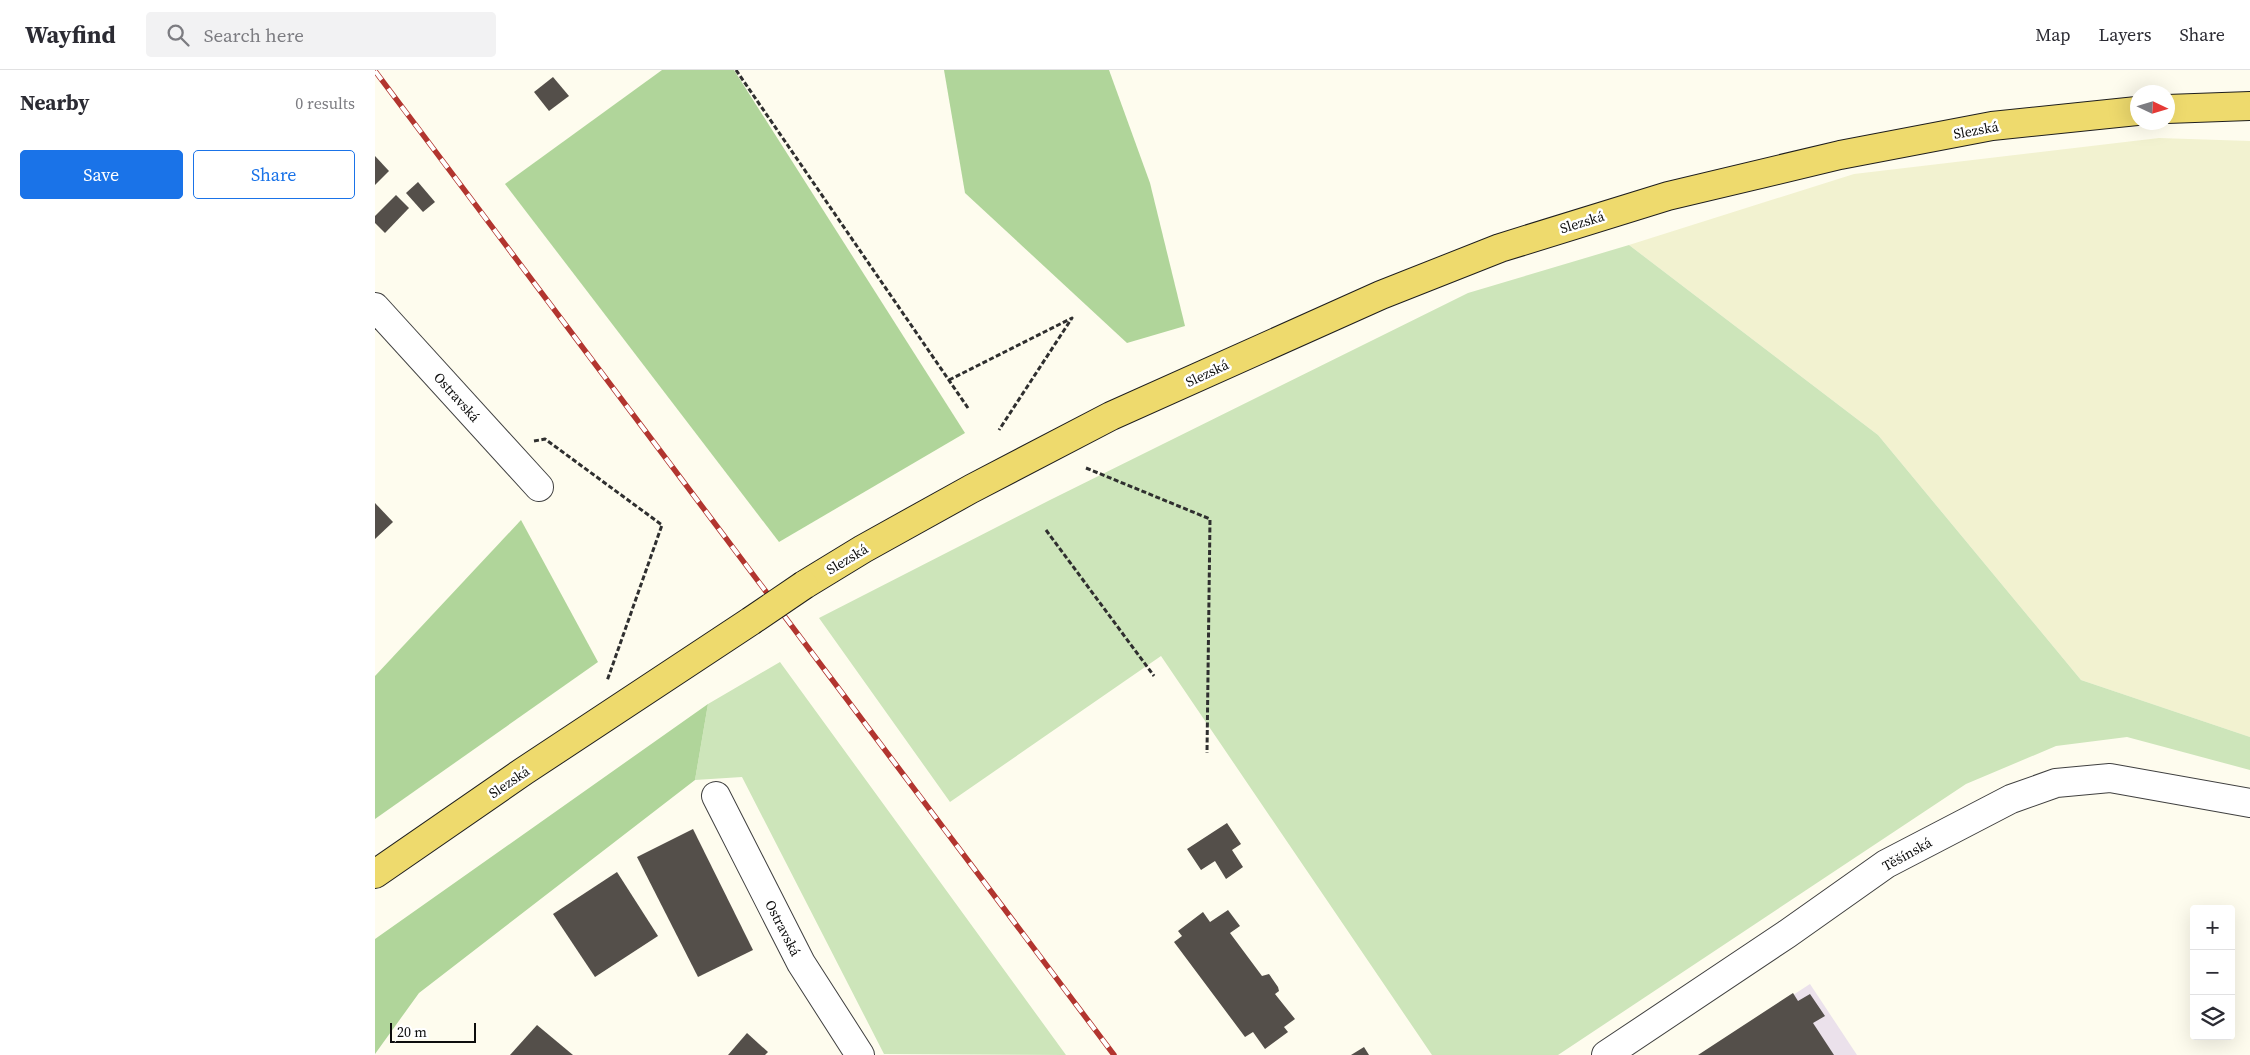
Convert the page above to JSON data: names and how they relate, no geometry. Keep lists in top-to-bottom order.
{
  "streets": {
    "main road": ["Slezská"],
    "street": ["Ostravská", "Těšínská"]
  },
  "scale_bar": "20 m",
  "north": "right",
  "page": {
    "header": "Wayfind",
    "search": "Search here",
    "nav": ["Map", "Layers", "Share"],
    "heading": ["Nearby", "0 results"],
    "buttons": ["Save", "Share"],
    "map_buttons": ["+", "−"],
    "scale": "20 m"
  }
}
